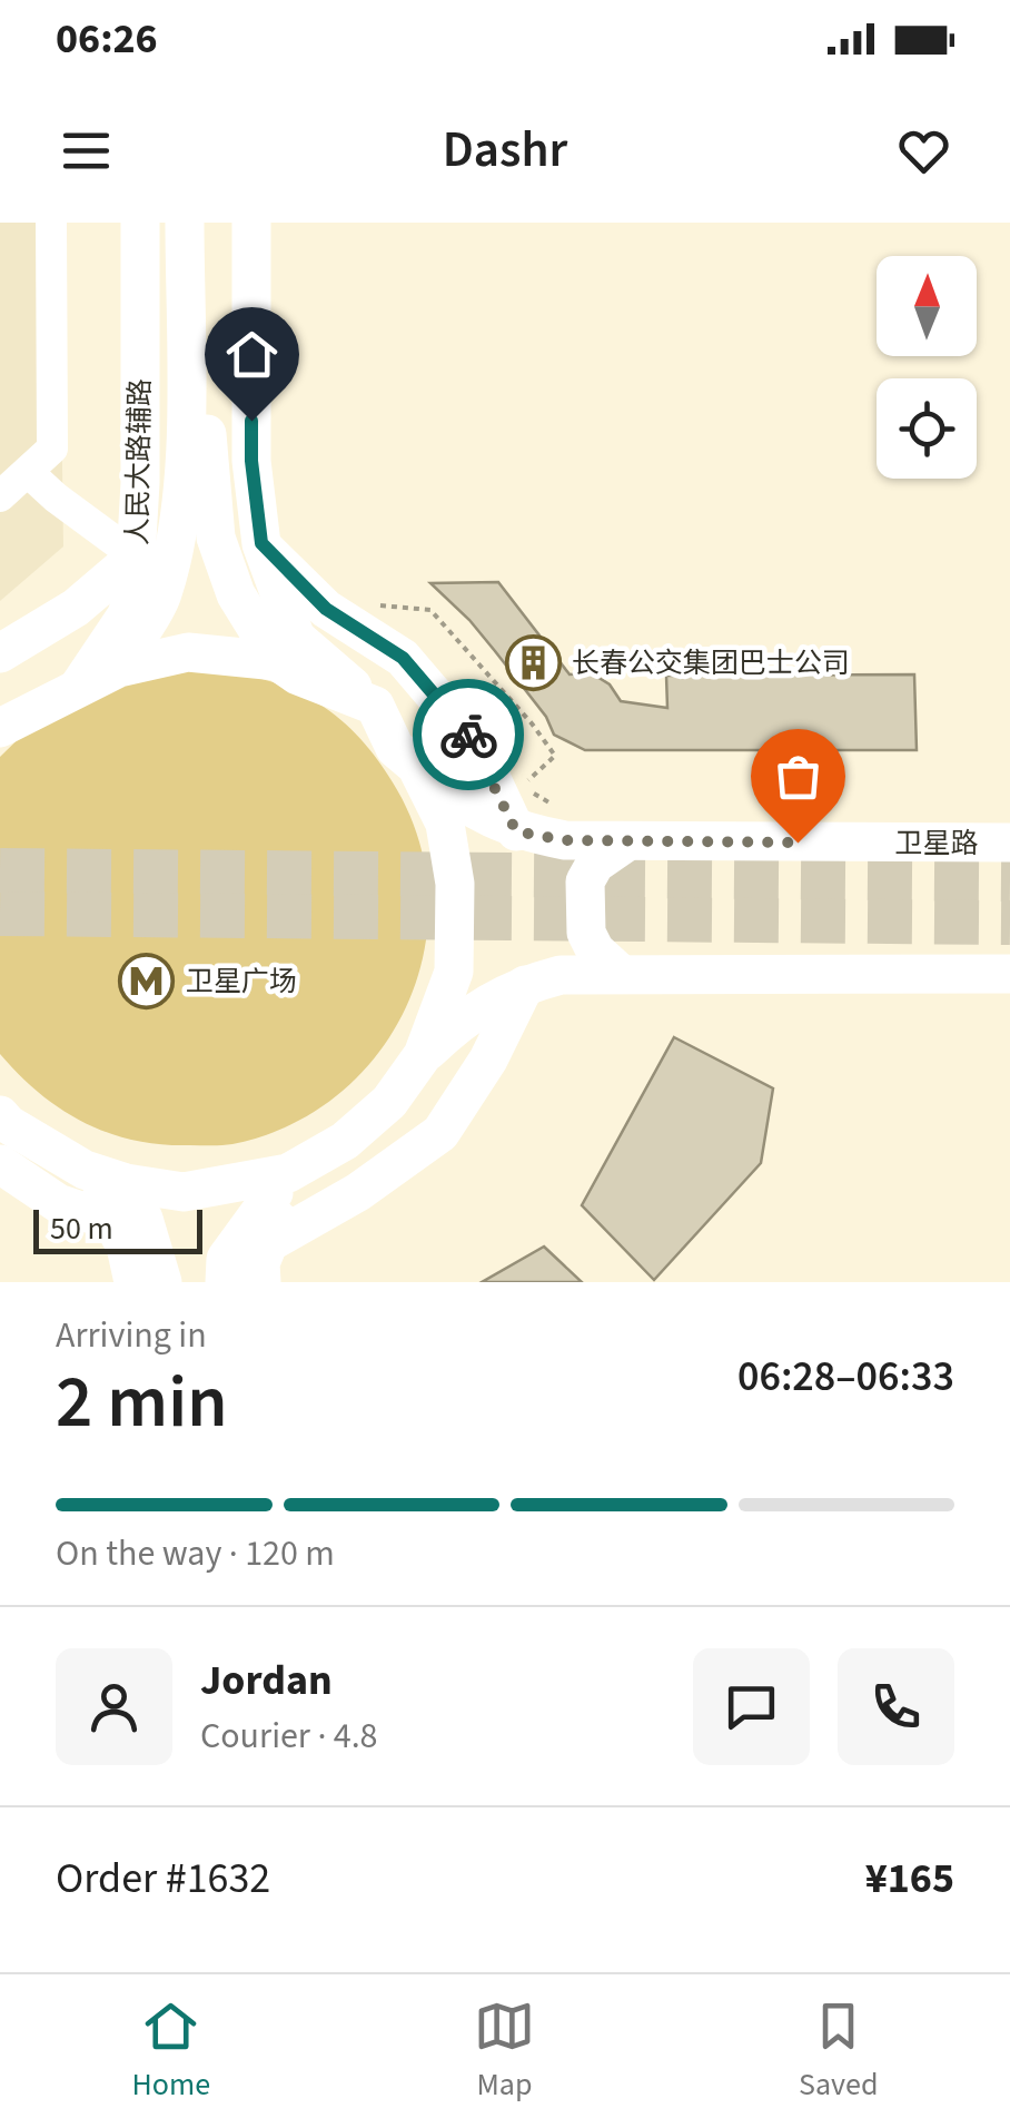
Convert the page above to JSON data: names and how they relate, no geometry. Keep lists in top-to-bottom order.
{
  "streets": {
    "main road": ["人民大路辅路", "卫星路"]
  },
  "places": {
    "building": ["长春公交集团巴士公司"],
    "metro station": ["卫星广场"]
  },
  "scale_bar": "50 m",
  "north": "top",
  "page": {
    "status": "06:26",
    "header": "Dashr",
    "scale": "50 m",
    "heading": ["2 min", "Arriving in", "06:28–06:33"],
    "panel": [
      "Jordan",
      "Courier · 4.8",
      "Order #1632",
      "¥165"
    ],
    "bar": "On the way · 120 m",
    "tabs": ["Home", "Map", "Saved"]
  }
}
